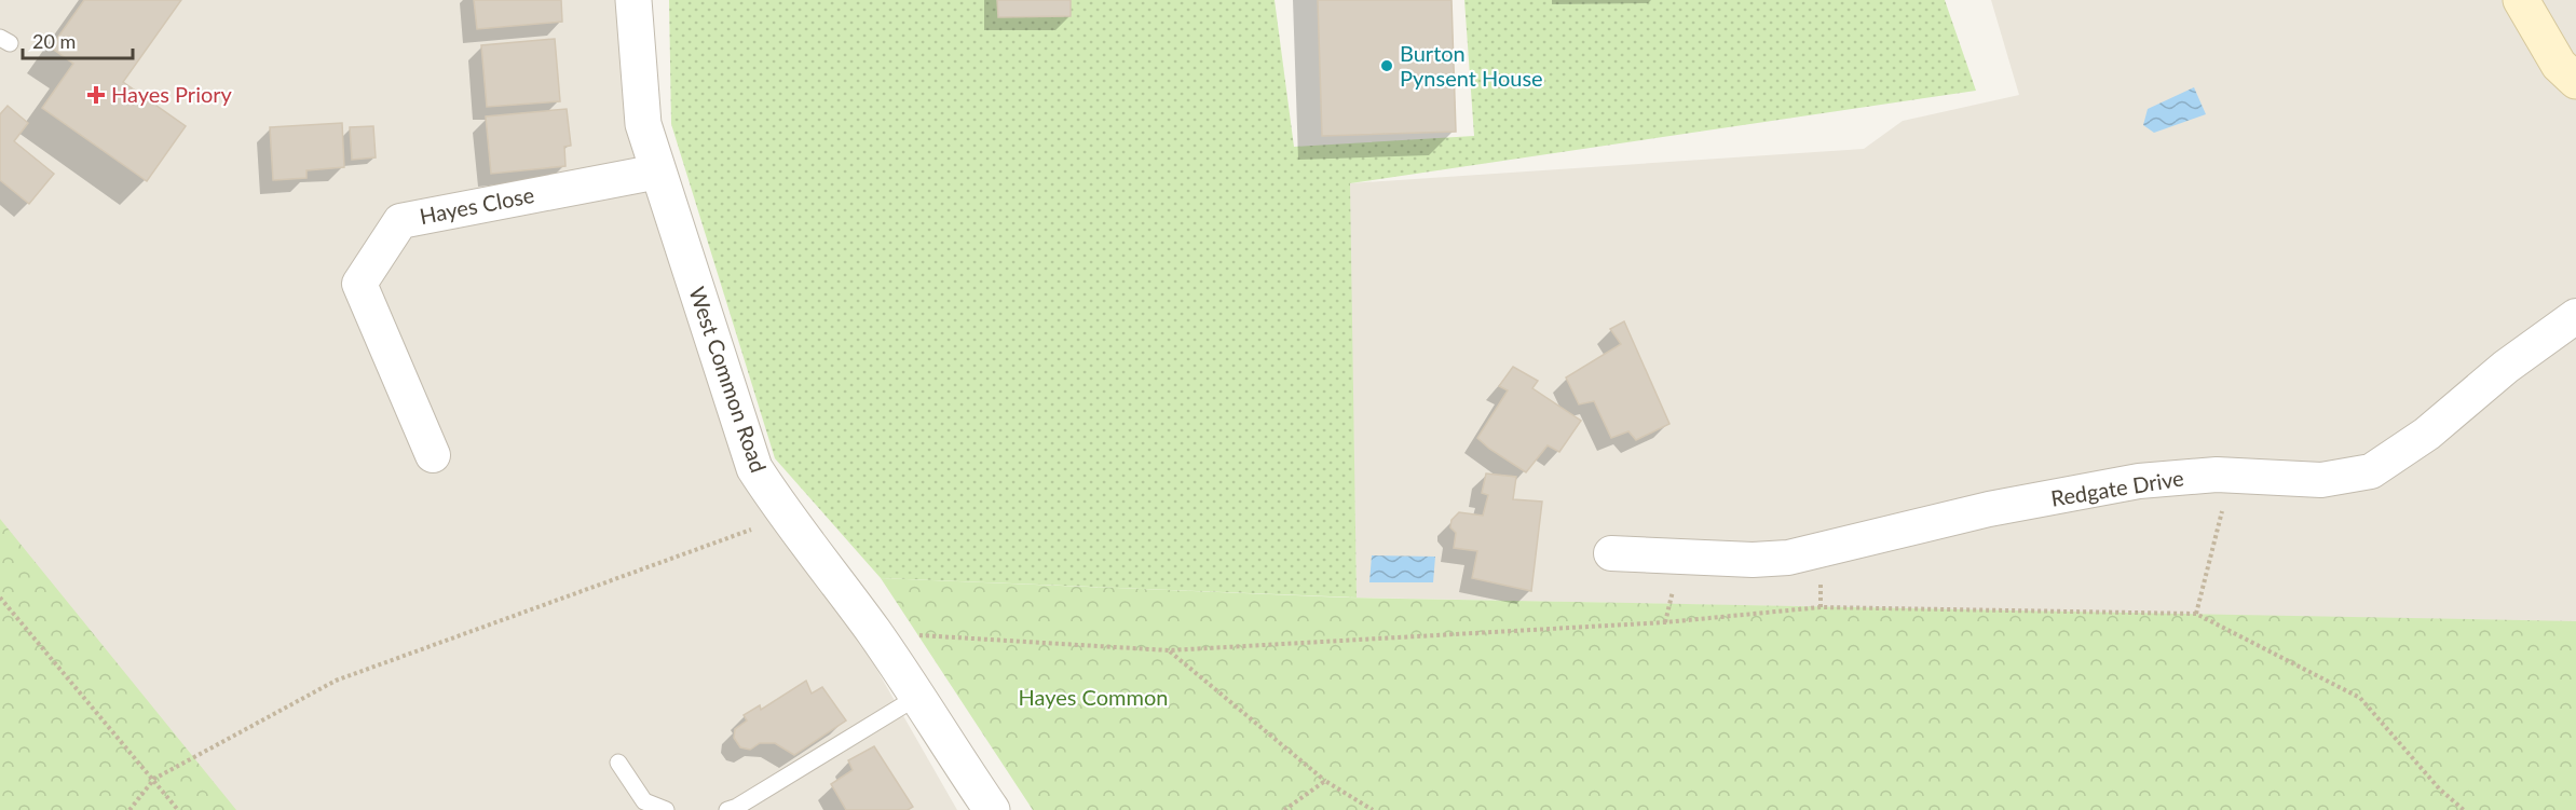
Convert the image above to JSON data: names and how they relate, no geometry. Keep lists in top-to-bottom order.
{
  "streets": {
    "street": ["Hayes Close", "West Common Road", "Redgate Drive"]
  },
  "crossings": [
    ["Hayes Close", "West Common Road"]
  ],
  "parks": ["Hayes Common"],
  "places": {
    "other": ["Burton Pynsent House"],
    "health": ["Hayes Priory"]
  },
  "scale_bar": "20 m"
}
